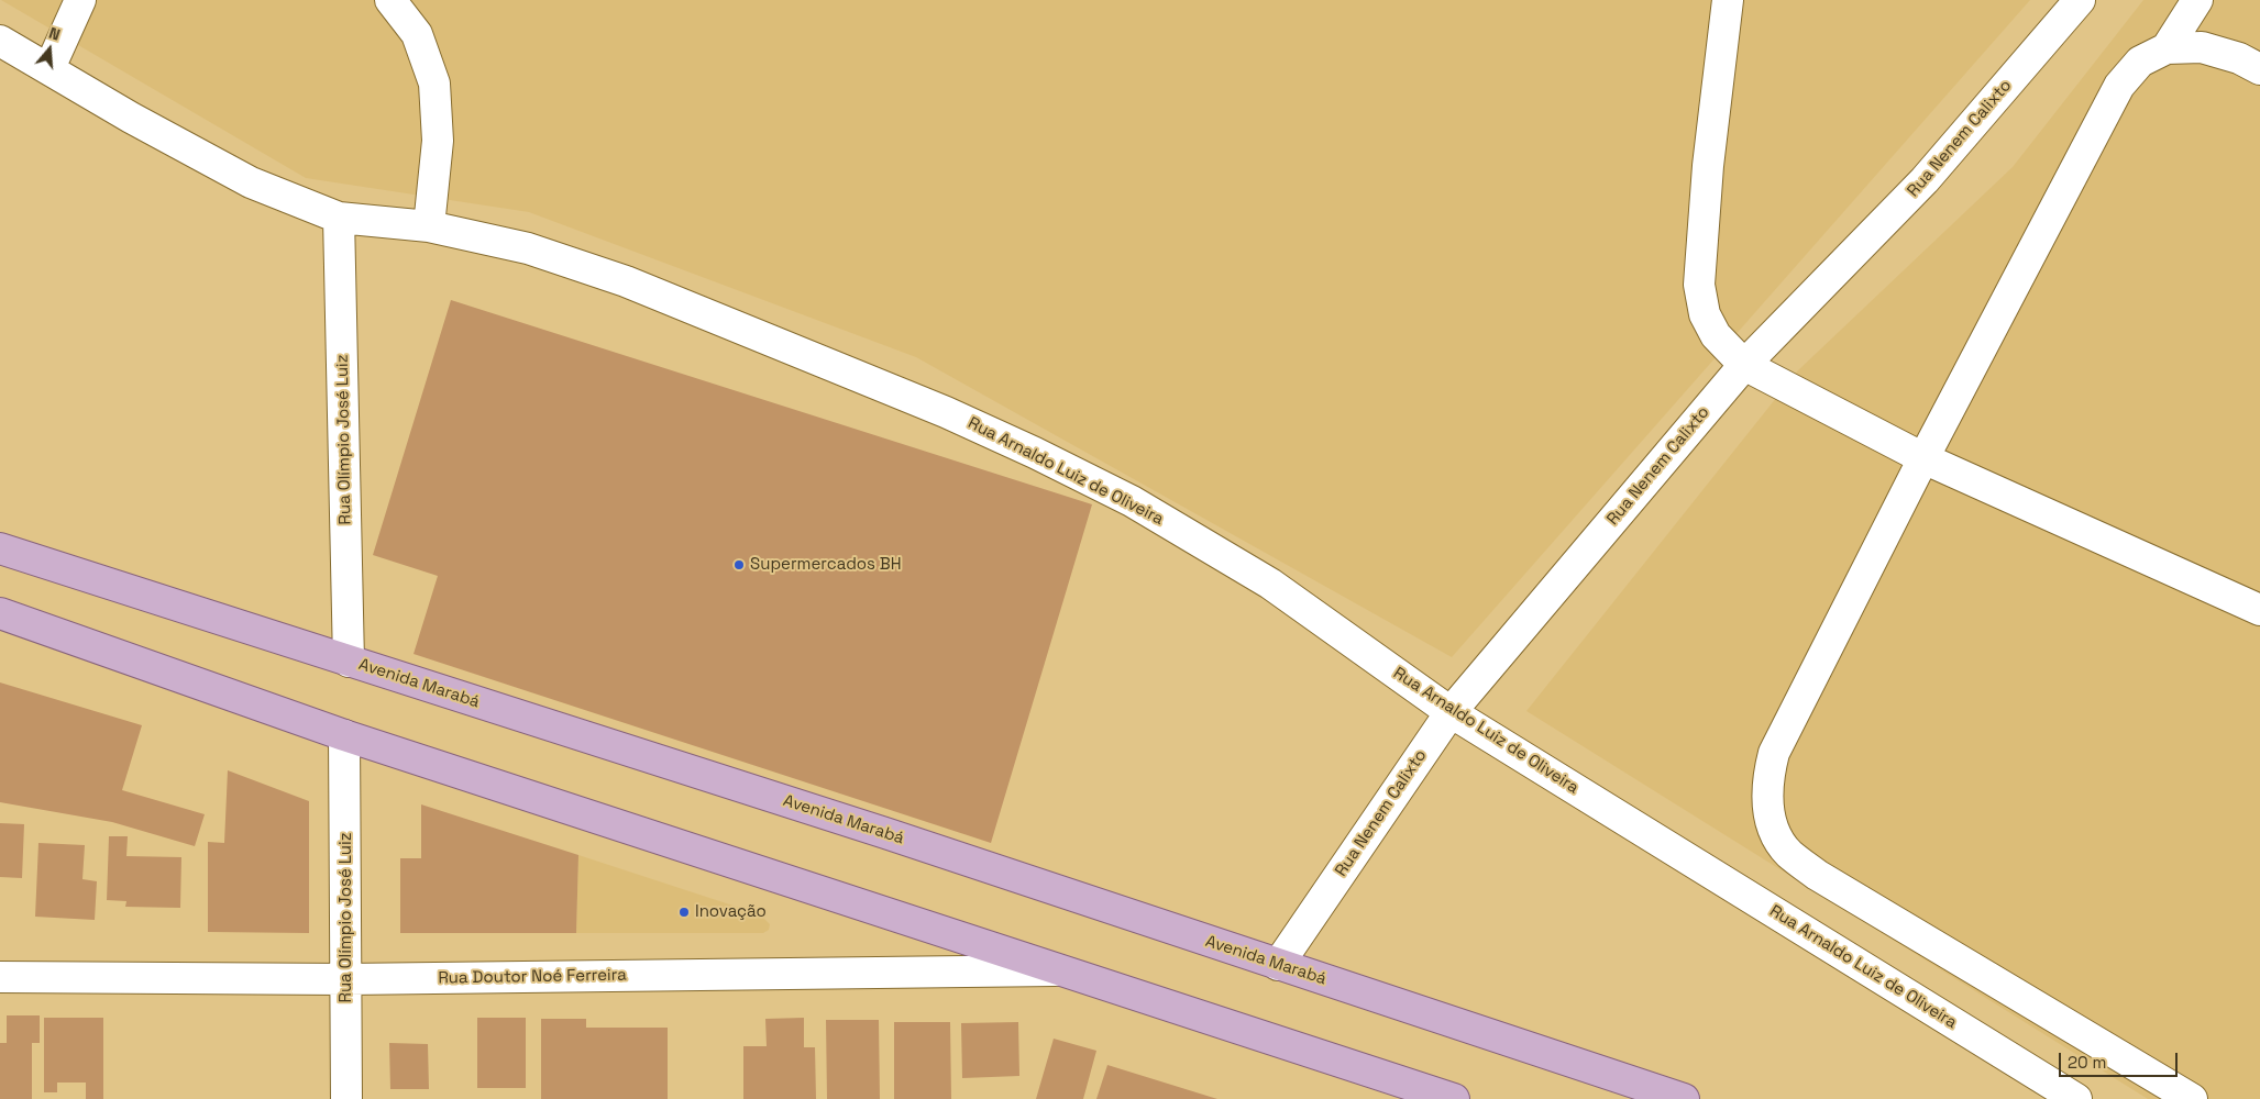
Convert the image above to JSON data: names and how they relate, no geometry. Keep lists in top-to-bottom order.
{
  "streets": {
    "main road": ["Avenida Marabá"],
    "street": [
      "Rua Nenem Calixto",
      "Rua Olímpio José Luiz",
      "Rua Arnaldo Luiz de Oliveira",
      "Rua Doutor Noé Ferreira"
    ]
  },
  "crossings": [
    ["Rua Nenem Calixto", "Rua Arnaldo Luiz de Oliveira"],
    ["Rua Nenem Calixto", "Avenida Marabá"],
    ["Rua Olímpio José Luiz", "Rua Arnaldo Luiz de Oliveira"],
    ["Rua Olímpio José Luiz", "Avenida Marabá"],
    ["Rua Olímpio José Luiz", "Rua Doutor Noé Ferreira"]
  ],
  "places": ["Supermercados BH", "Inovação"],
  "scale_bar": "20 m",
  "north": "top"
}
